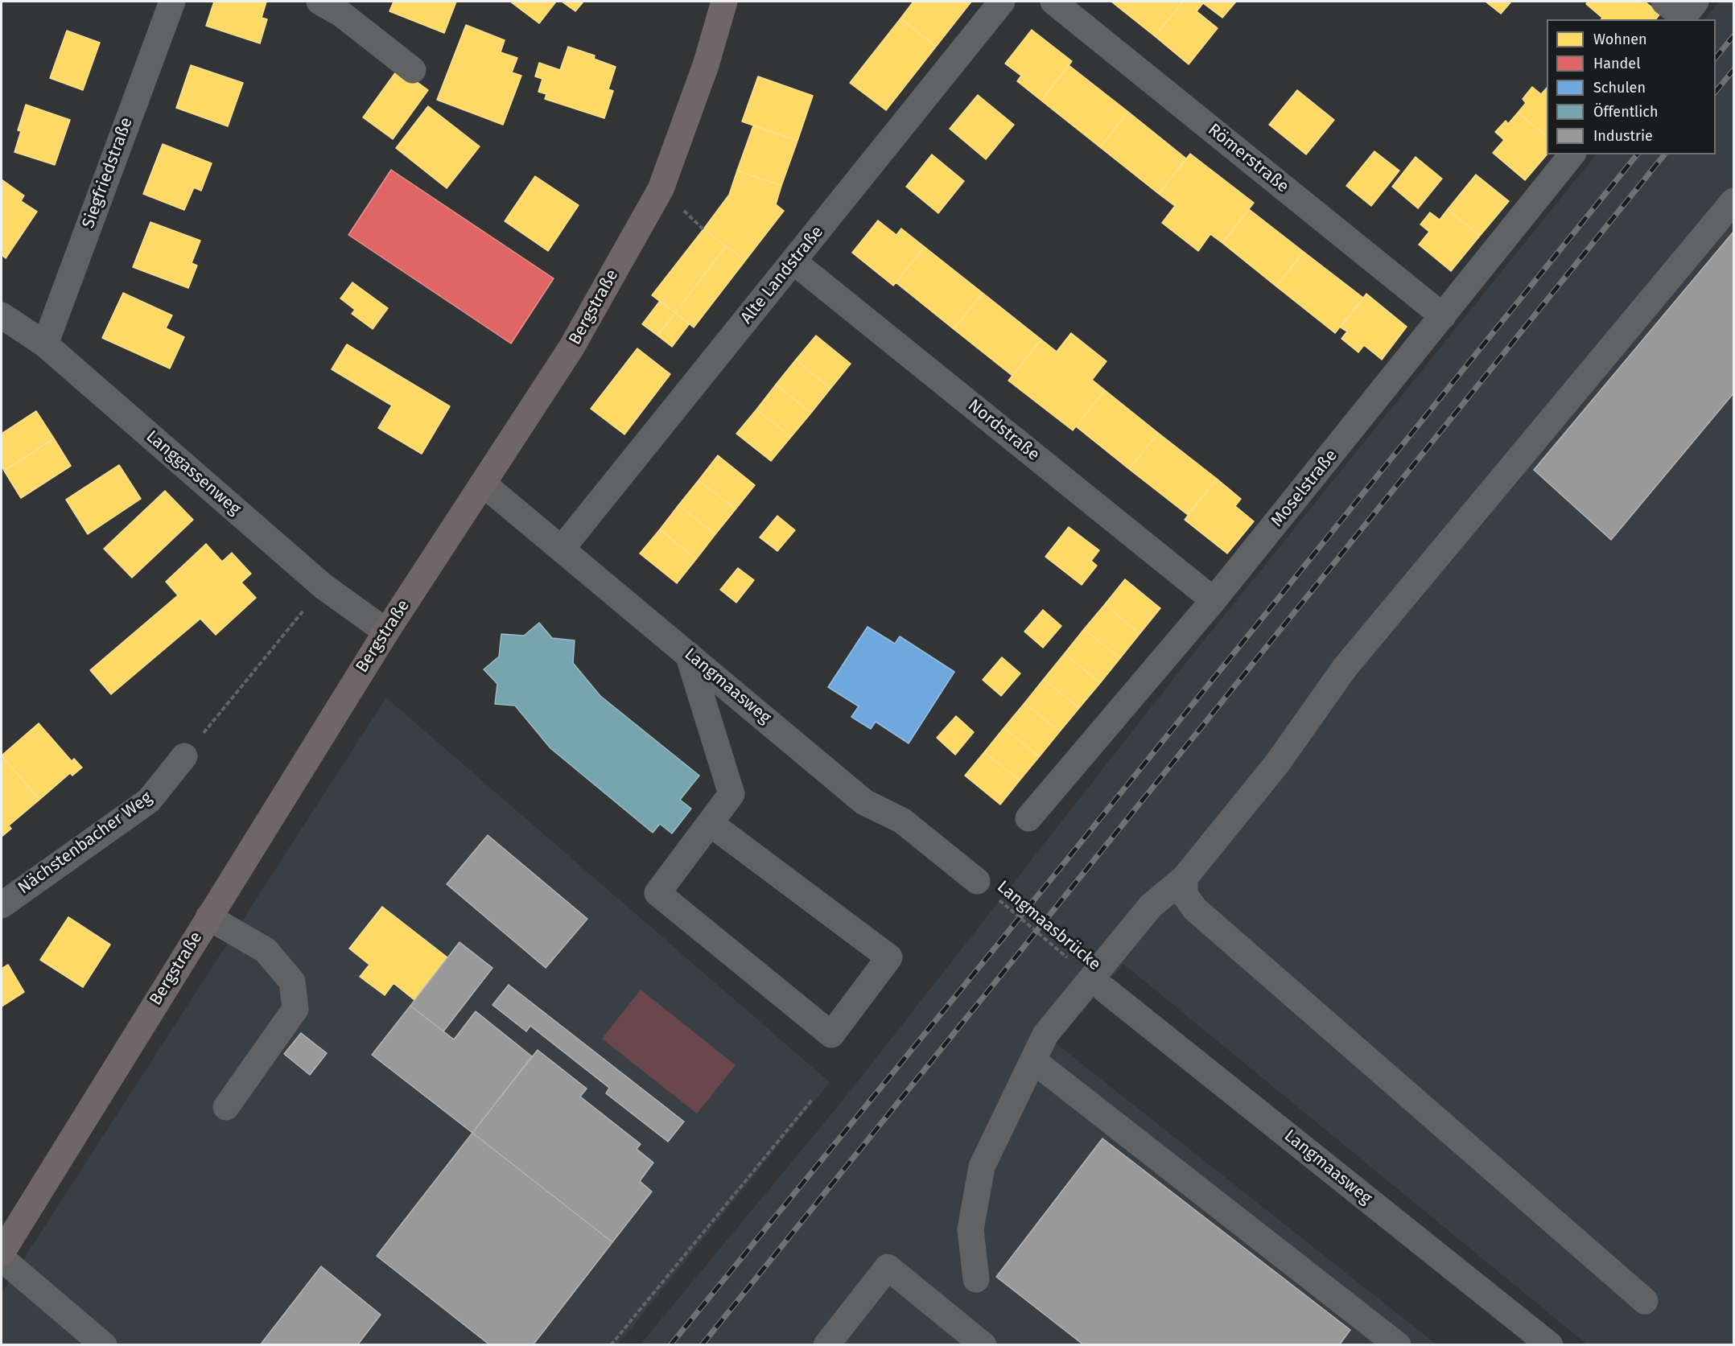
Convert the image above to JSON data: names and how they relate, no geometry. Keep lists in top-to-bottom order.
{
  "streets": {
    "main road": ["Bergstraße"],
    "street": [
      "Römerstraße",
      "Siegfriedstraße",
      "Alte Landstraße",
      "Nordstraße",
      "Langgassenweg",
      "Moselstraße",
      "Langmaasweg",
      "Nächstenbacher Weg"
    ],
    "path": ["Langmaasbrücke"]
  },
  "crossings": [
    ["Römerstraße", "Moselstraße"],
    ["Siegfriedstraße", "Langgassenweg"],
    ["Alte Landstraße", "Nordstraße"],
    ["Alte Landstraße", "Langmaasweg"],
    ["Bergstraße", "Langgassenweg"],
    ["Bergstraße", "Langmaasweg"],
    ["Nordstraße", "Moselstraße"],
    ["Langmaasweg", "Langmaasbrücke"]
  ],
  "legend": [
    "Wohnen",
    "Handel",
    "Schulen",
    "Öffentlich",
    "Industrie"
  ]
}
